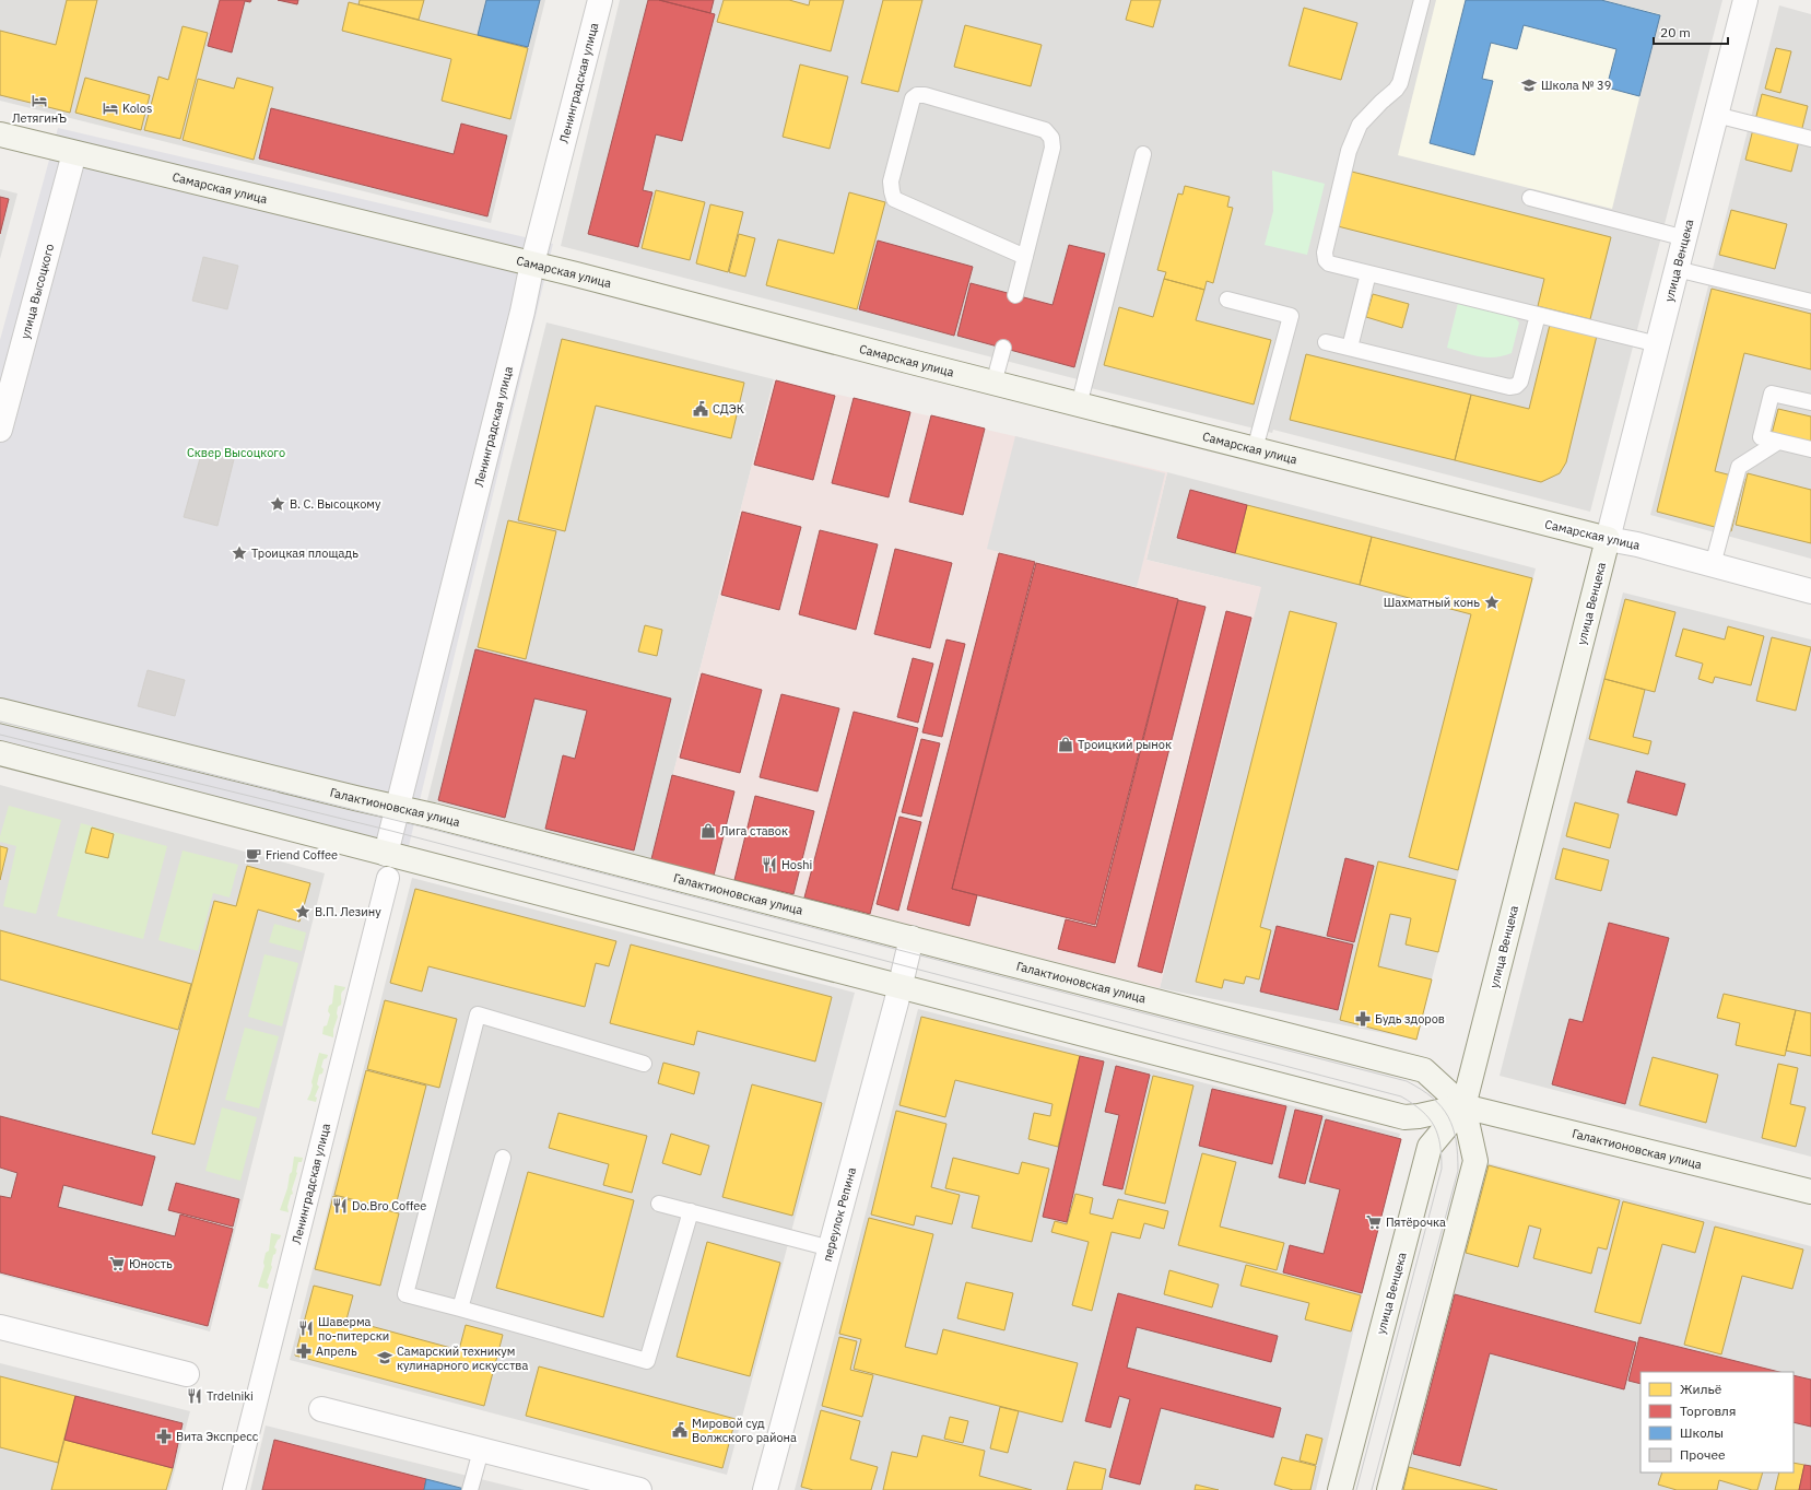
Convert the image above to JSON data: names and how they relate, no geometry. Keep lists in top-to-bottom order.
{
  "streets": {
    "main road": ["Самарская улица", "улица Венцека", "Галактионовская улица"],
    "street": ["Ленинградская улица", "улица Высоцкого", "переулок Репина"]
  },
  "crossings": [
    ["Ленинградская улица", "Самарская улица"],
    ["Ленинградская улица", "Галактионовская улица"],
    ["Самарская улица", "улица Венцека"],
    ["Самарская улица", "улица Высоцкого"],
    ["улица Венцека", "Галактионовская улица"],
    ["Галактионовская улица", "переулок Репина"]
  ],
  "parks": ["Сквер Высоцкого"],
  "places": {
    "school or university": ["Школа № 39", "Самарский техникум кулинарного искусства"],
    "hotel": ["ЛетягинЪ", "Kolos"],
    "public building": ["СДЭК", "Мировой суд Волжского района"],
    "place": [
      "В. С. Высоцкому",
      "Троицкая площадь",
      "Шахматный конь",
      "В.П. Лезину"
    ],
    "shop": ["Троицкий рынок", "Лига ставок"],
    "cafe": ["Friend Coffee"],
    "restaurant": [
      "Hoshi",
      "Do.Bro Coffee",
      "Шаверма по-питерски",
      "Trdelniki"
    ],
    "pharmacy": ["Будь здоров", "Апрель", "Вита Экспресс"],
    "supermarket": ["Пятёрочка", "Юность"]
  },
  "legend": [
    "Жильё",
    "Торговля",
    "Школы",
    "Прочее"
  ],
  "scale_bar": "20 m"
}
